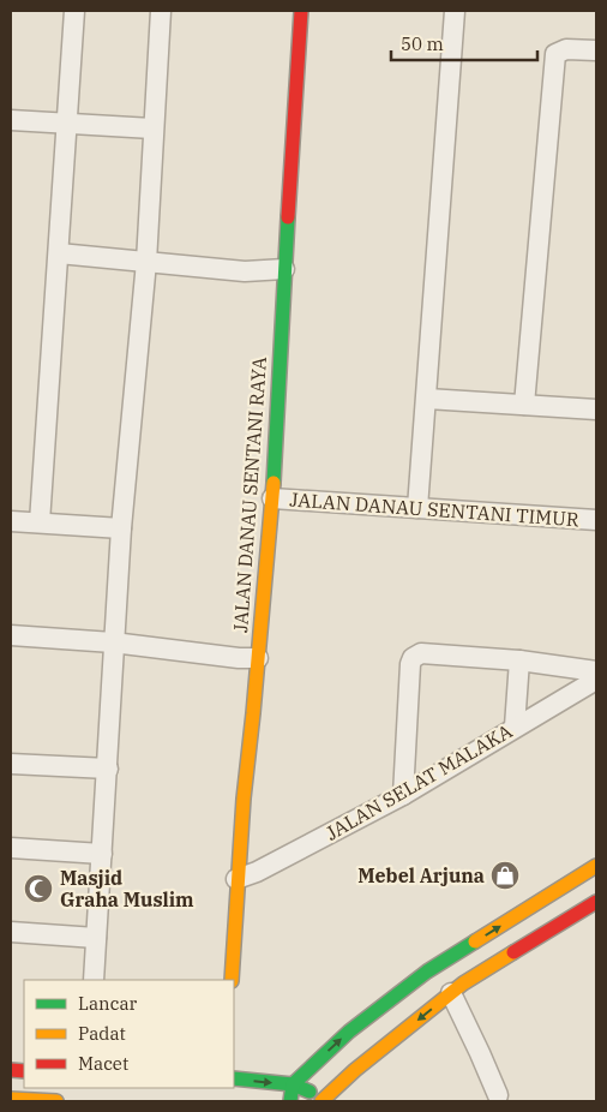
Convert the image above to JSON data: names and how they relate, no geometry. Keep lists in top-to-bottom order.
{
  "streets": {
    "street": ["JALAN DANAU SENTANI RAYA", "JALAN DANAU SENTANI TIMUR", "JALAN SELAT MALAKA"]
  },
  "crossings": [
    ["JALAN DANAU SENTANI RAYA", "JALAN DANAU SENTANI TIMUR"],
    ["JALAN DANAU SENTANI RAYA", "JALAN SELAT MALAKA"]
  ],
  "places": {
    "shop": ["Mebel Arjuna"],
    "mosque": ["Masjid Graha Muslim"]
  },
  "legend": ["Lancar", "Padat", "Macet"],
  "scale_bar": "50 m"
}
